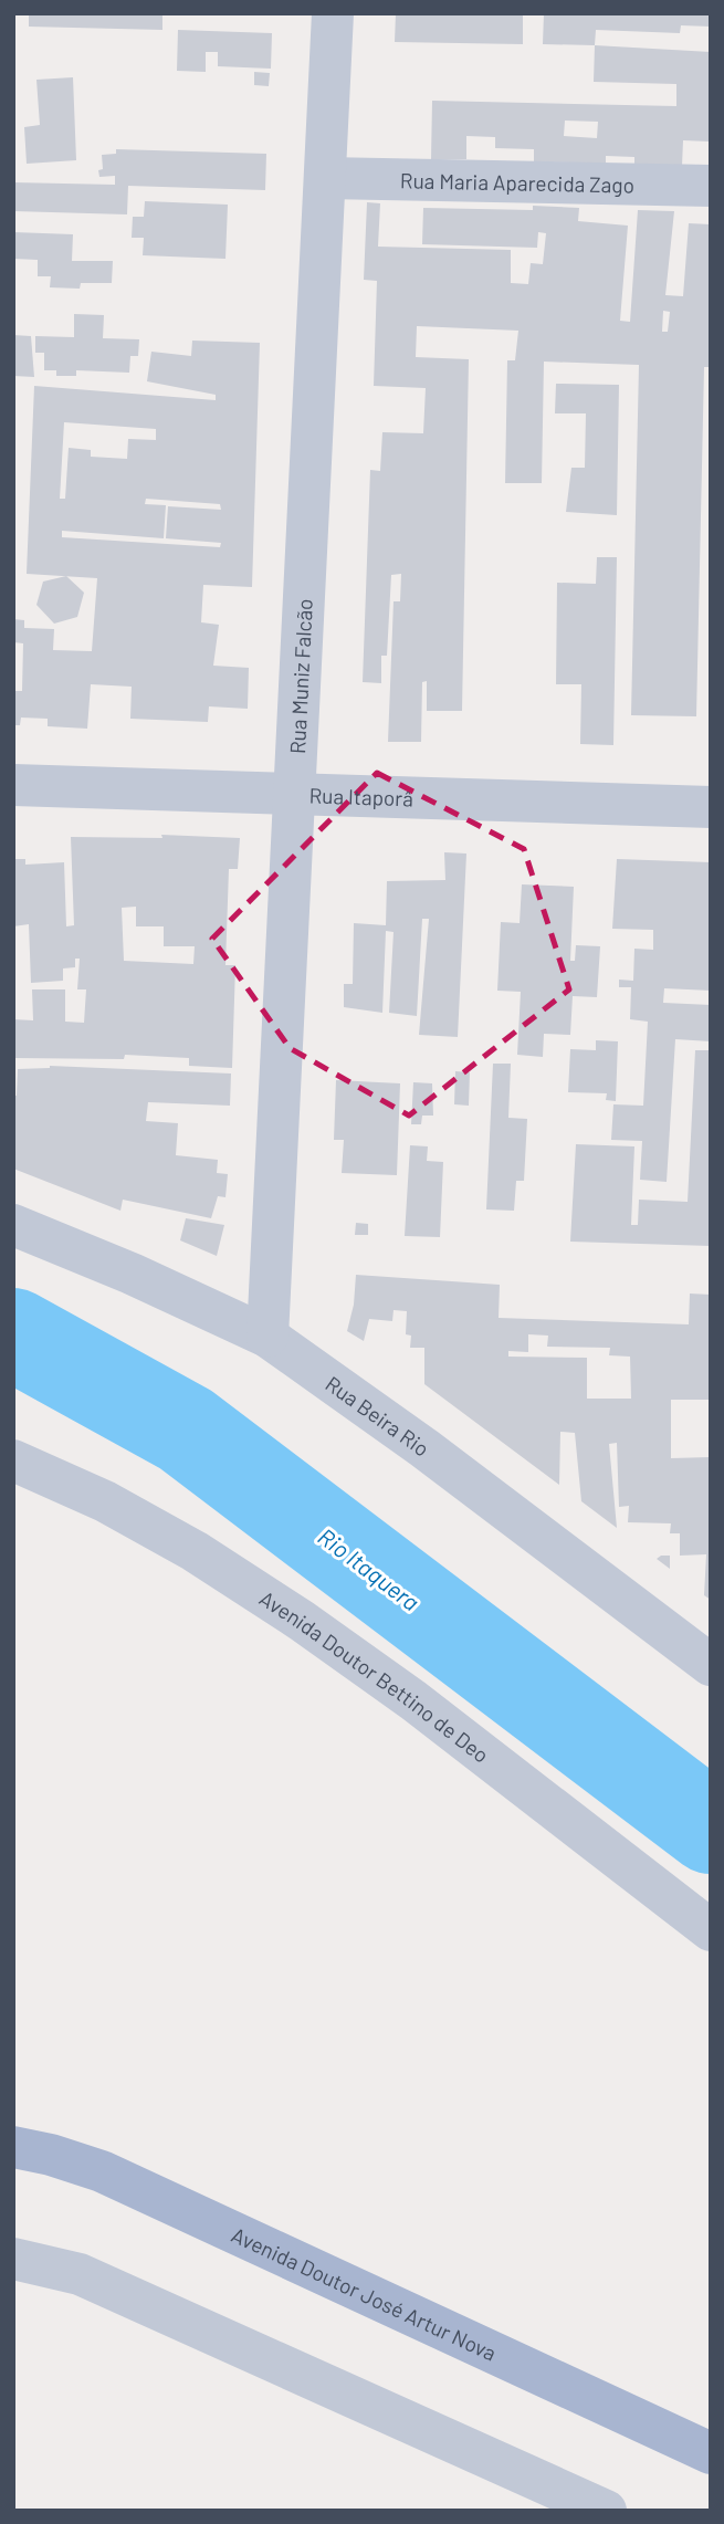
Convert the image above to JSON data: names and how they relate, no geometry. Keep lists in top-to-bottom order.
{
  "streets": {
    "main road": ["Avenida Doutor José Artur Nova"],
    "street": [
      "Rua Maria Aparecida Zago",
      "Rua Muniz Falcão",
      "Rua Itaporâ",
      "Rua Beira Rio",
      "Avenida Doutor Bettino de Deo"
    ]
  },
  "crossings": [
    ["Rua Maria Aparecida Zago", "Rua Muniz Falcão"],
    ["Rua Muniz Falcão", "Rua Itaporâ"],
    ["Rua Muniz Falcão", "Rua Beira Rio"]
  ],
  "water": ["Rio Itaquera"]
}
